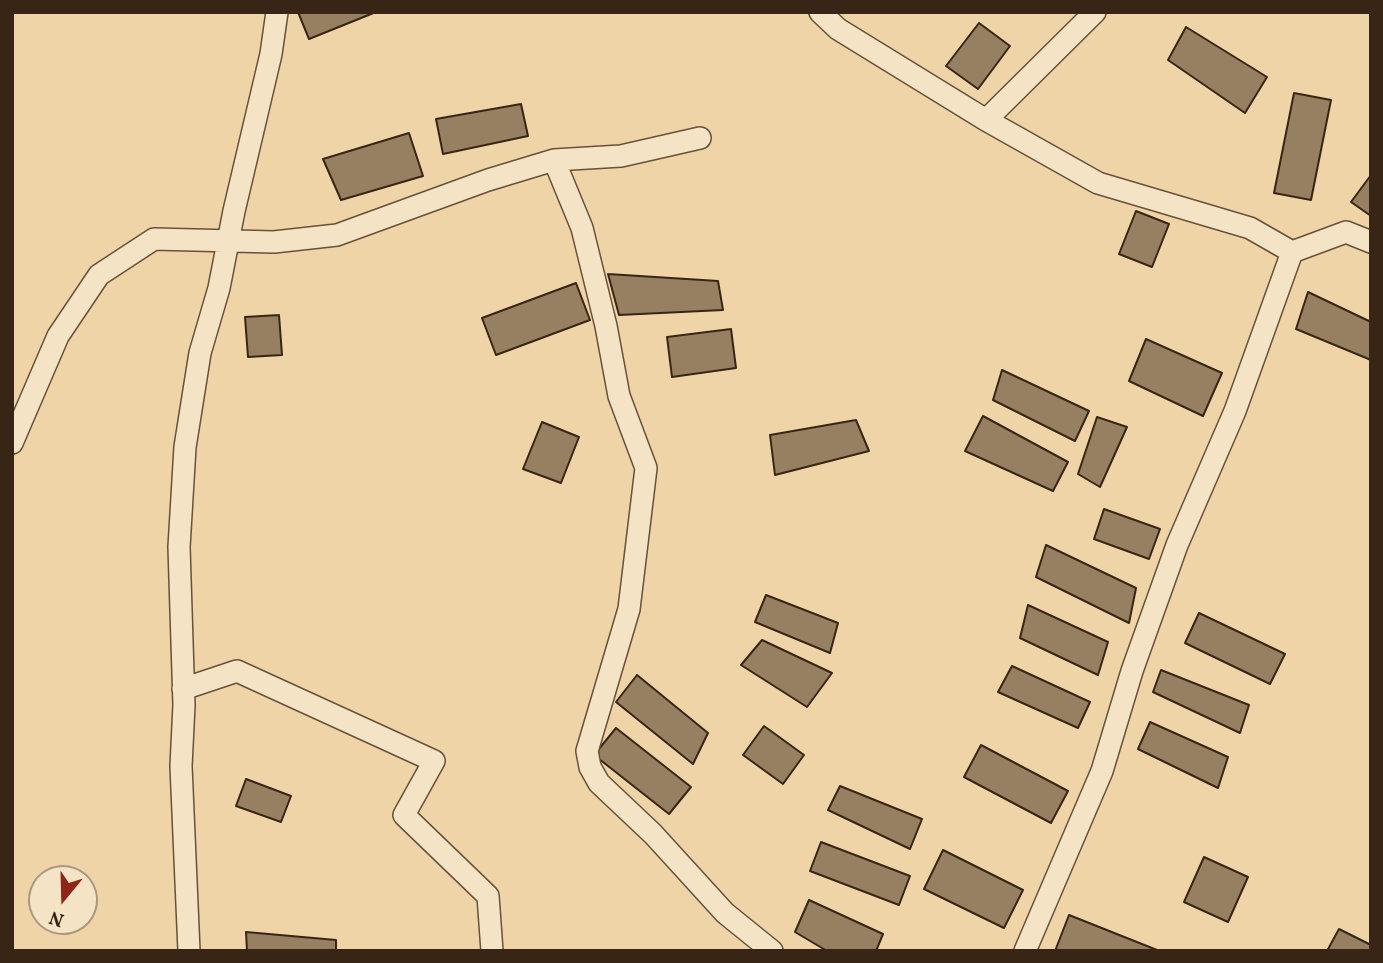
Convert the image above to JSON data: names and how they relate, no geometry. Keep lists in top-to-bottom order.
{
  "north": "bottom"
}
